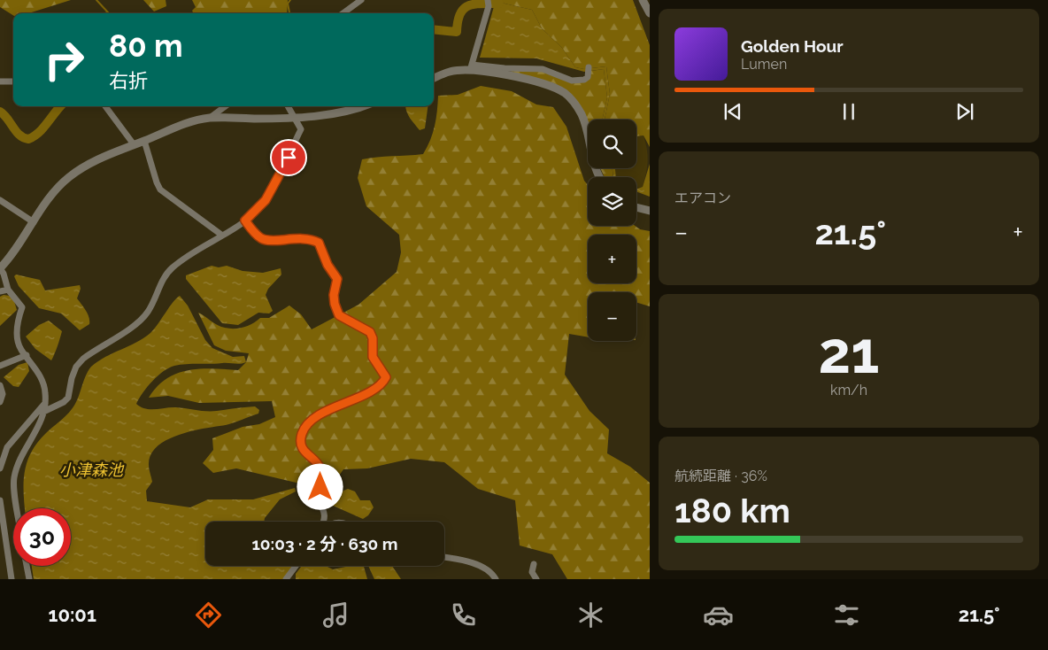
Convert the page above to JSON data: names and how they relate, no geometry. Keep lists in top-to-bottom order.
{
  "water": ["小津森池"],
  "page": {
    "turn": ["80 m", "右折"],
    "song": ["Golden Hour", "Lumen"],
    "map_buttons": ["+", "−"],
    "tile": [
      "エアコン",
      ["21", "km/h"],
      ["航続距離 · 36%", "180 km"]
    ],
    "heat": ["−", "21.5°", "+"],
    "limit": "30",
    "trip": "10:03 · 2 分 · 630 m",
    "tabs": ["10:01", "21.5°"]
  }
}
